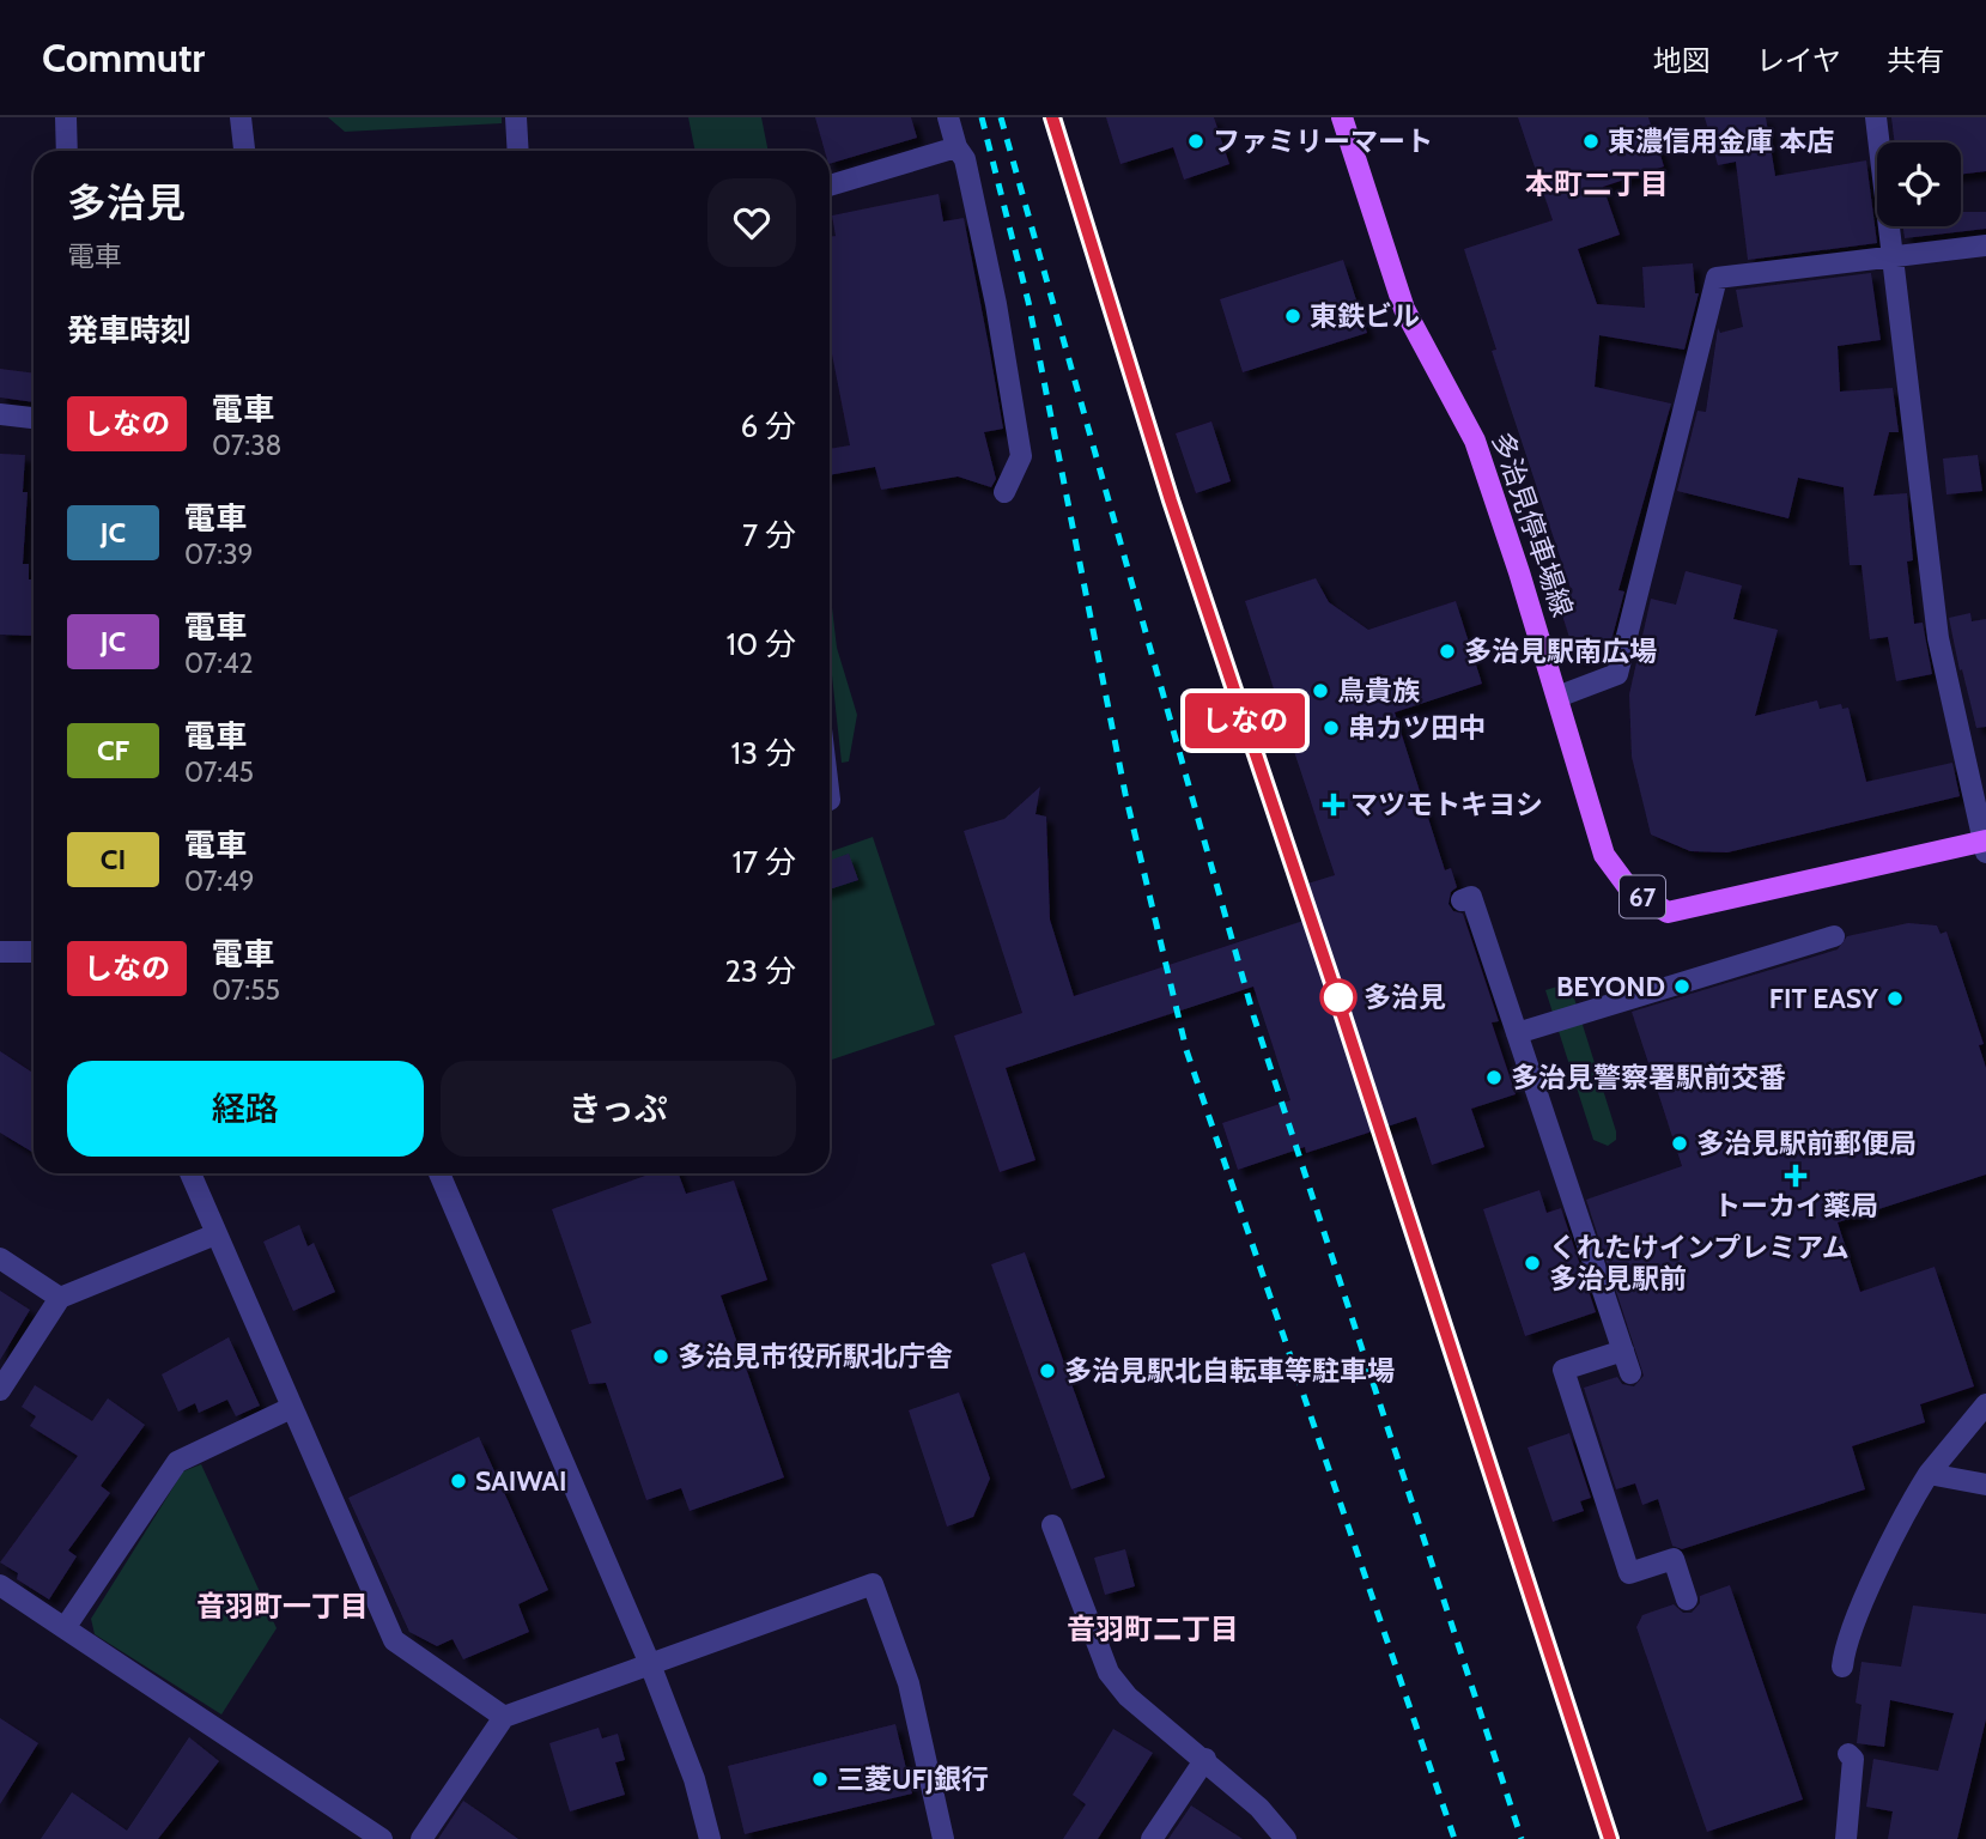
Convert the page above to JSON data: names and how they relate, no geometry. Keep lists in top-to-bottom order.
{
  "streets": {
    "main road": ["多治見停車場線", "67"]
  },
  "districts": ["本町二丁目", "音羽町一丁目", "音羽町二丁目"],
  "places": {
    "other": [
      "ファミリーマート",
      "東濃信用金庫 本店",
      "東鉄ビル",
      "多治見駅南広場",
      "鳥貴族",
      "串カツ田中",
      "BEYOND",
      "多治見",
      "FIT EASY",
      "多治見警察署駅前交番",
      "多治見駅前郵便局",
      "くれたけインプレミアム 多治見駅前",
      "多治見市役所駅北庁舎",
      "多治見駅北自転車等駐車場",
      "SAIWAI",
      "三菱UFJ銀行"
    ],
    "health": ["マツモトキヨシ", "トーカイ薬局"]
  },
  "page": {
    "header": "Commutr",
    "nav": ["地図", "レイヤ", "共有"],
    "on_map": "しなの",
    "heading": [
      ["多治見", "電車"],
      "発車時刻"
    ],
    "list": [
      {
        "mark": "しなの",
        "name": "電車",
        "note": "07:38",
        "value": "6 分"
      },
      {
        "mark": "JC",
        "name": "電車",
        "note": "07:39",
        "value": "7 分"
      },
      {
        "mark": "JC",
        "name": "電車",
        "note": "07:42",
        "value": "10 分"
      },
      {
        "mark": "CF",
        "name": "電車",
        "note": "07:45",
        "value": "13 分"
      },
      {
        "mark": "CI",
        "name": "電車",
        "note": "07:49",
        "value": "17 分"
      },
      {
        "mark": "しなの",
        "name": "電車",
        "note": "07:55",
        "value": "23 分"
      }
    ],
    "buttons": ["経路", "きっぷ"]
  }
}
